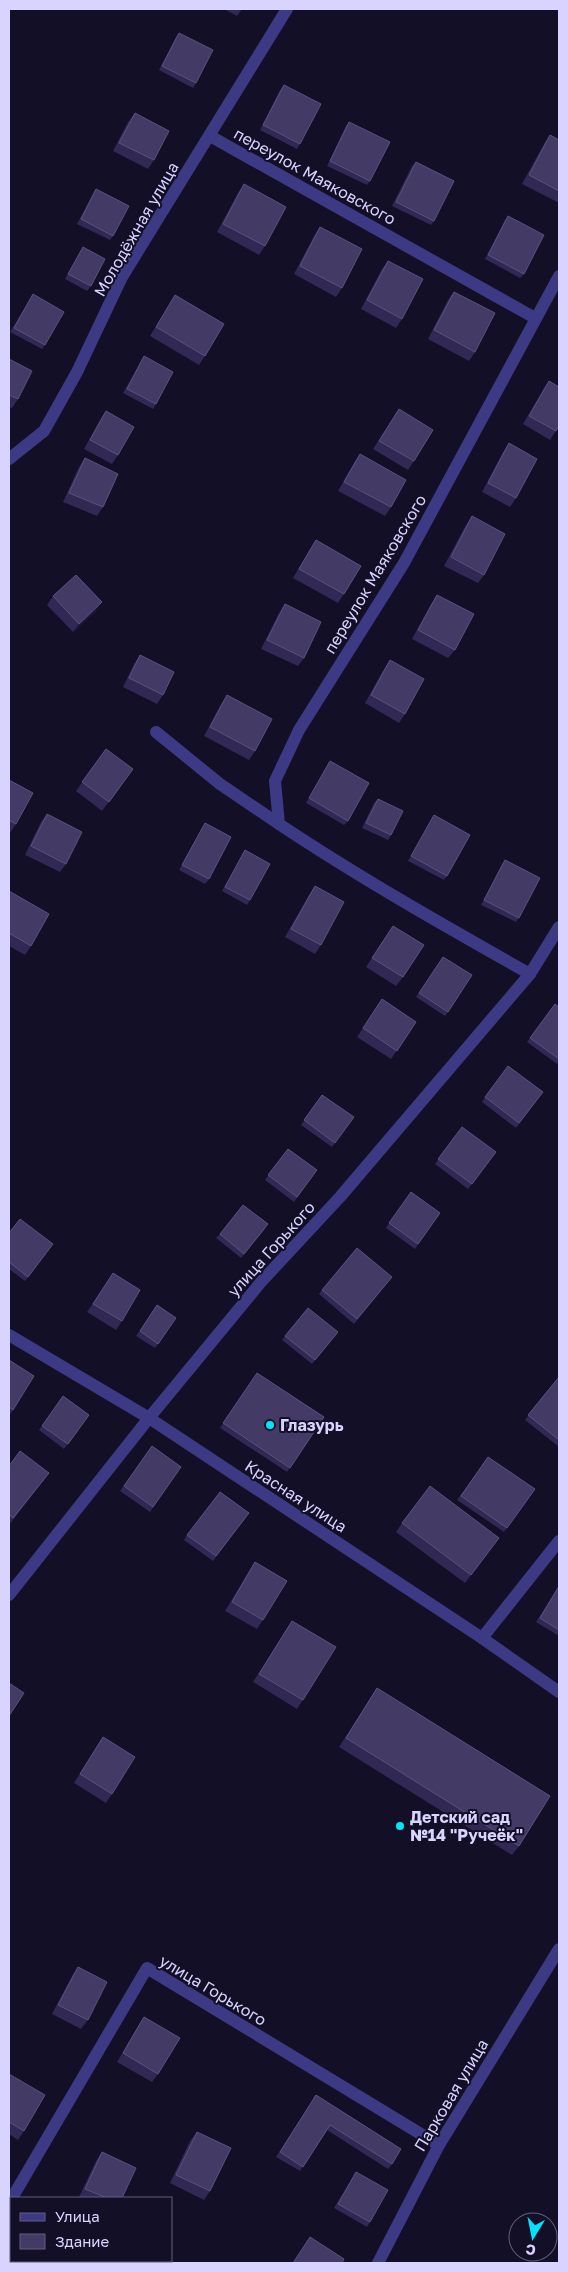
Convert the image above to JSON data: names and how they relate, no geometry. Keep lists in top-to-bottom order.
{
  "streets": {
    "street": [
      "переулок Маяковского",
      "Молодёжная улица",
      "улица Горького",
      "Красная улица",
      "Парковая улица"
    ]
  },
  "crossings": [
    ["переулок Маяковского", "Молодёжная улица"],
    ["улица Горького", "Красная улица"],
    ["улица Горького", "Парковая улица"]
  ],
  "places": ["Глазурь", "Детский сад №14 \"Ручеёк\""],
  "legend": ["Улица", "Здание"],
  "north": "bottom"
}
